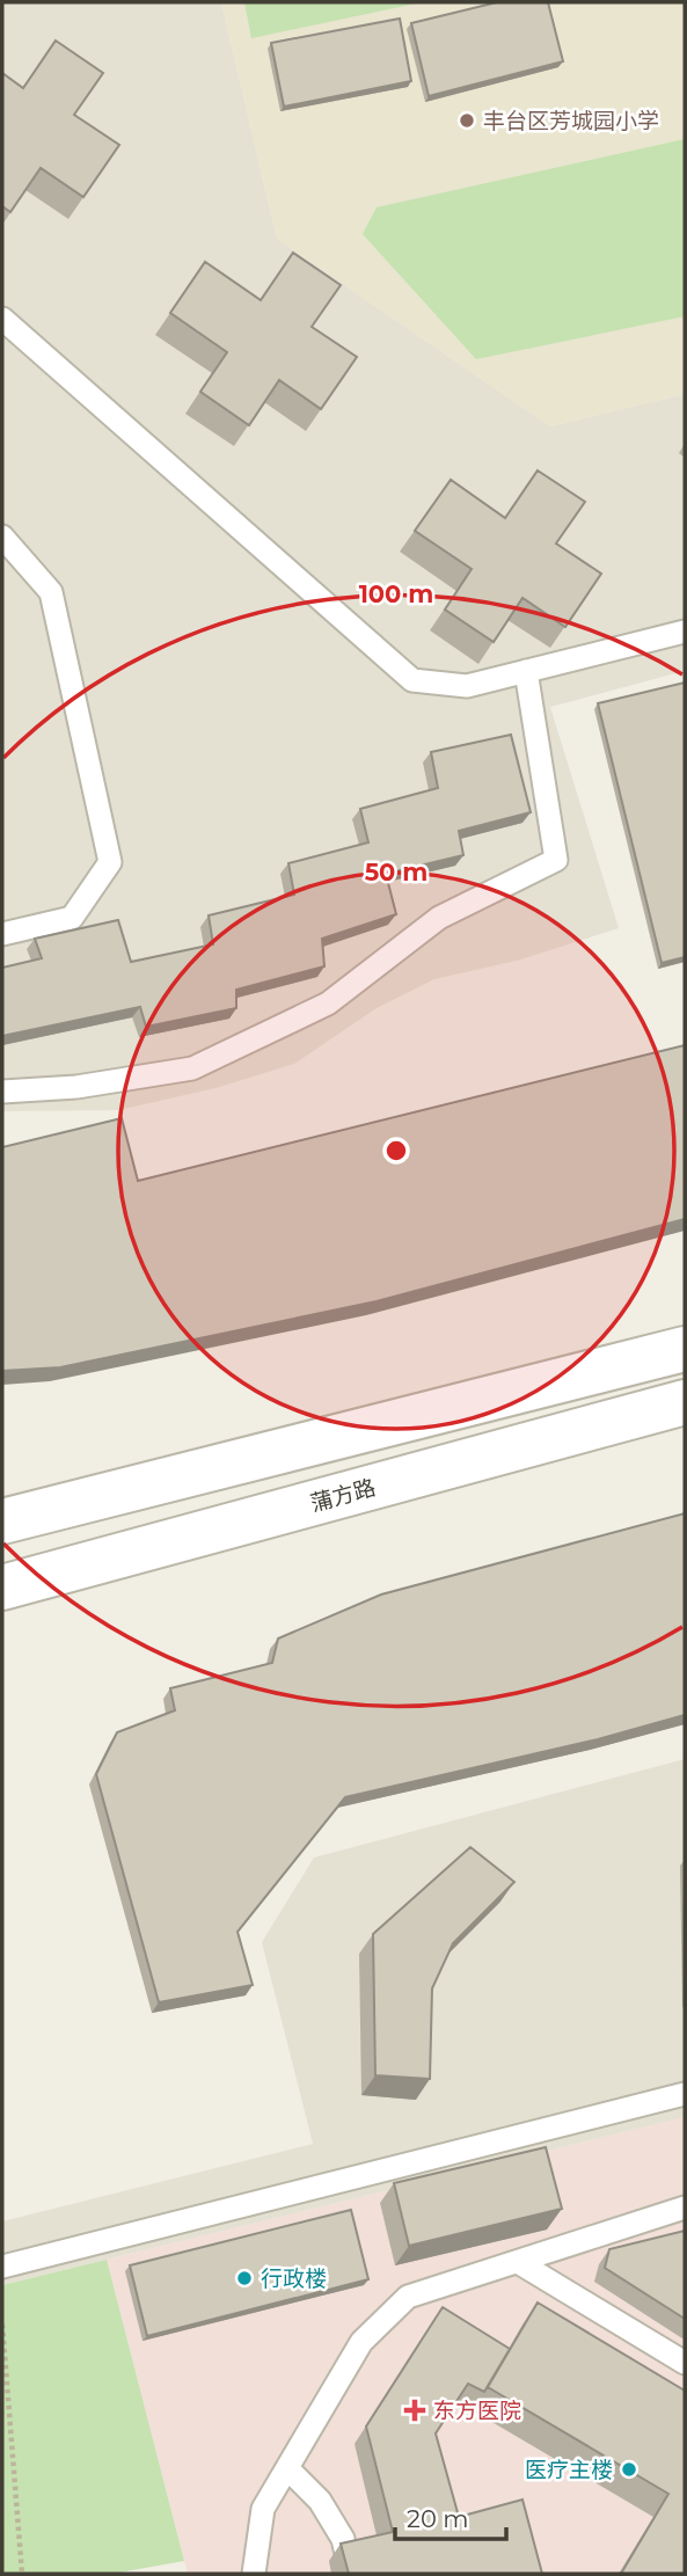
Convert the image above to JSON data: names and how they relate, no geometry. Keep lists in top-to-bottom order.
{
  "streets": {
    "street": ["蒲方路"]
  },
  "places": {
    "other": ["丰台区芳城园小学", "行政楼", "医疗主楼"],
    "health": ["东方医院"]
  },
  "scale_bar": "20 m",
  "rings": ["100 m", "50 m"]
}
